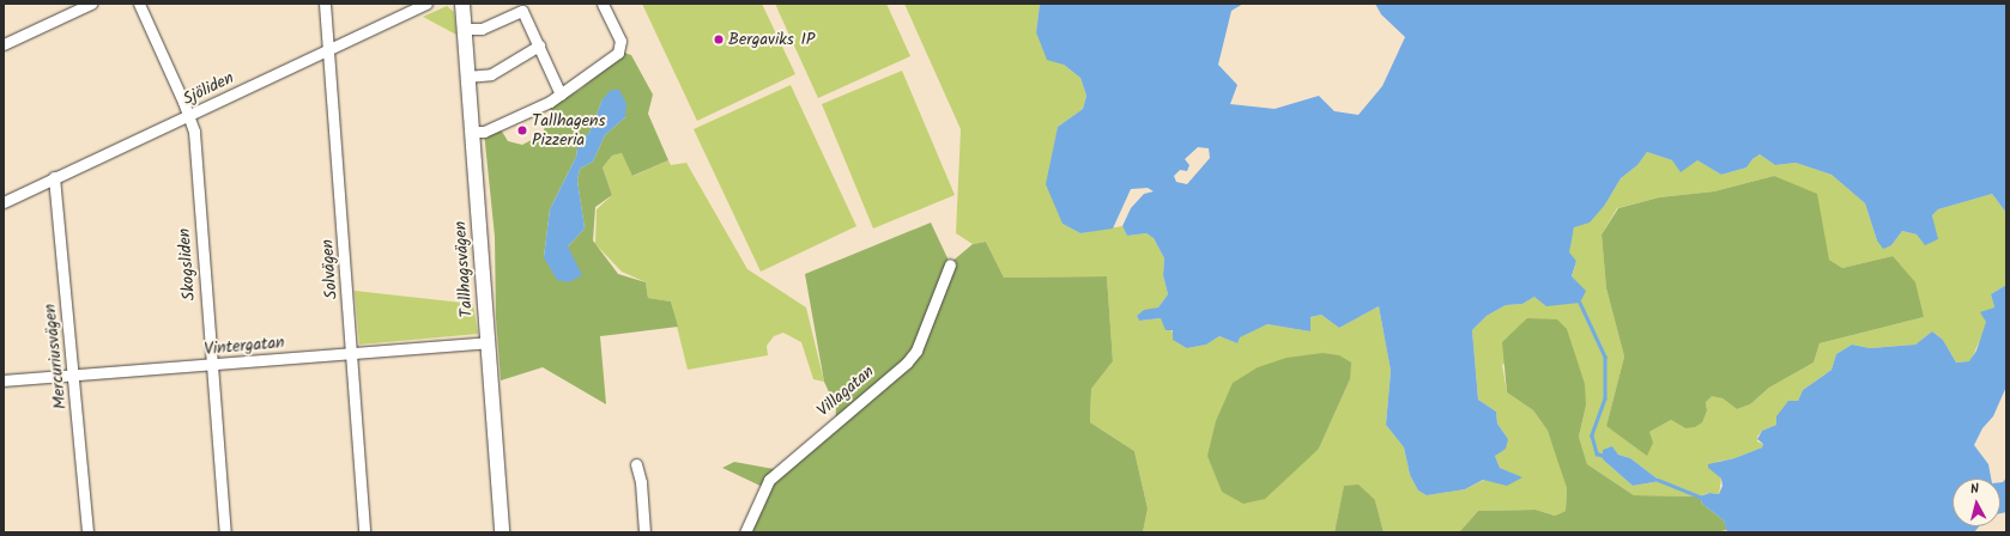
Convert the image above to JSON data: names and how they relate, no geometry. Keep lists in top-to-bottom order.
{
  "streets": {
    "main road": ["Tallhagsvägen"],
    "street": [
      "Sjöliden",
      "Skogsliden",
      "Solvägen",
      "Vintergatan",
      "Mercuriusvägen",
      "Villagatan"
    ]
  },
  "crossings": [
    ["Sjöliden", "Skogsliden"],
    ["Sjöliden", "Solvägen"],
    ["Sjöliden", "Mercuriusvägen"],
    ["Skogsliden", "Vintergatan"],
    ["Solvägen", "Vintergatan"],
    ["Tallhagsvägen", "Vintergatan"],
    ["Vintergatan", "Mercuriusvägen"]
  ],
  "places": ["Bergaviks IP", "Tallhagens Pizzeria"],
  "north": "top"
}
